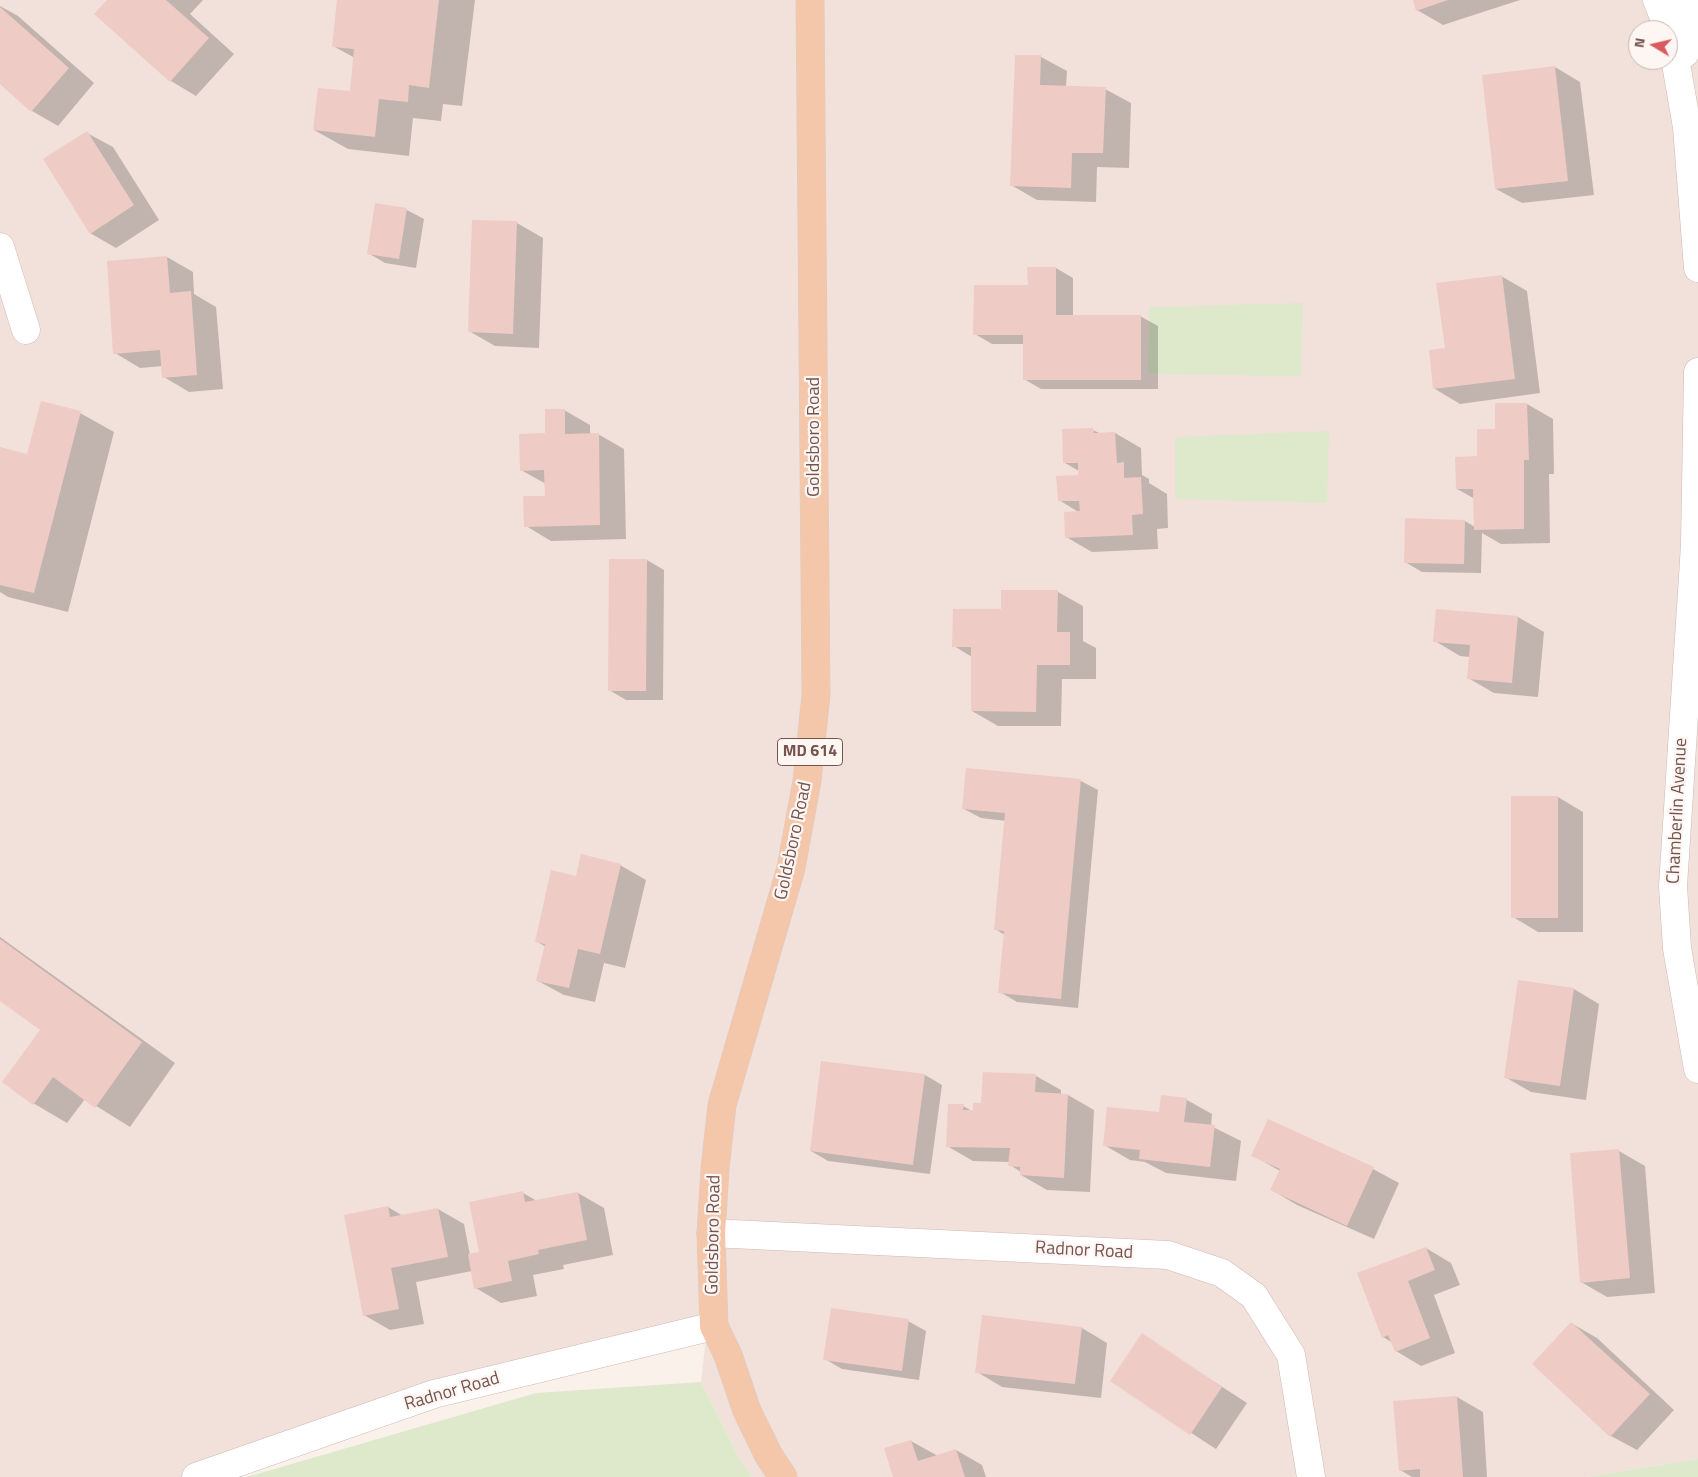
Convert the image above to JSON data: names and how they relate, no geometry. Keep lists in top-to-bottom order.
{
  "streets": {
    "main road": ["Goldsboro Road", "MD 614"],
    "street": ["Chamberlin Avenue", "Radnor Road"]
  },
  "crossings": [
    ["Goldsboro Road", "Radnor Road"]
  ],
  "north": "left"
}
